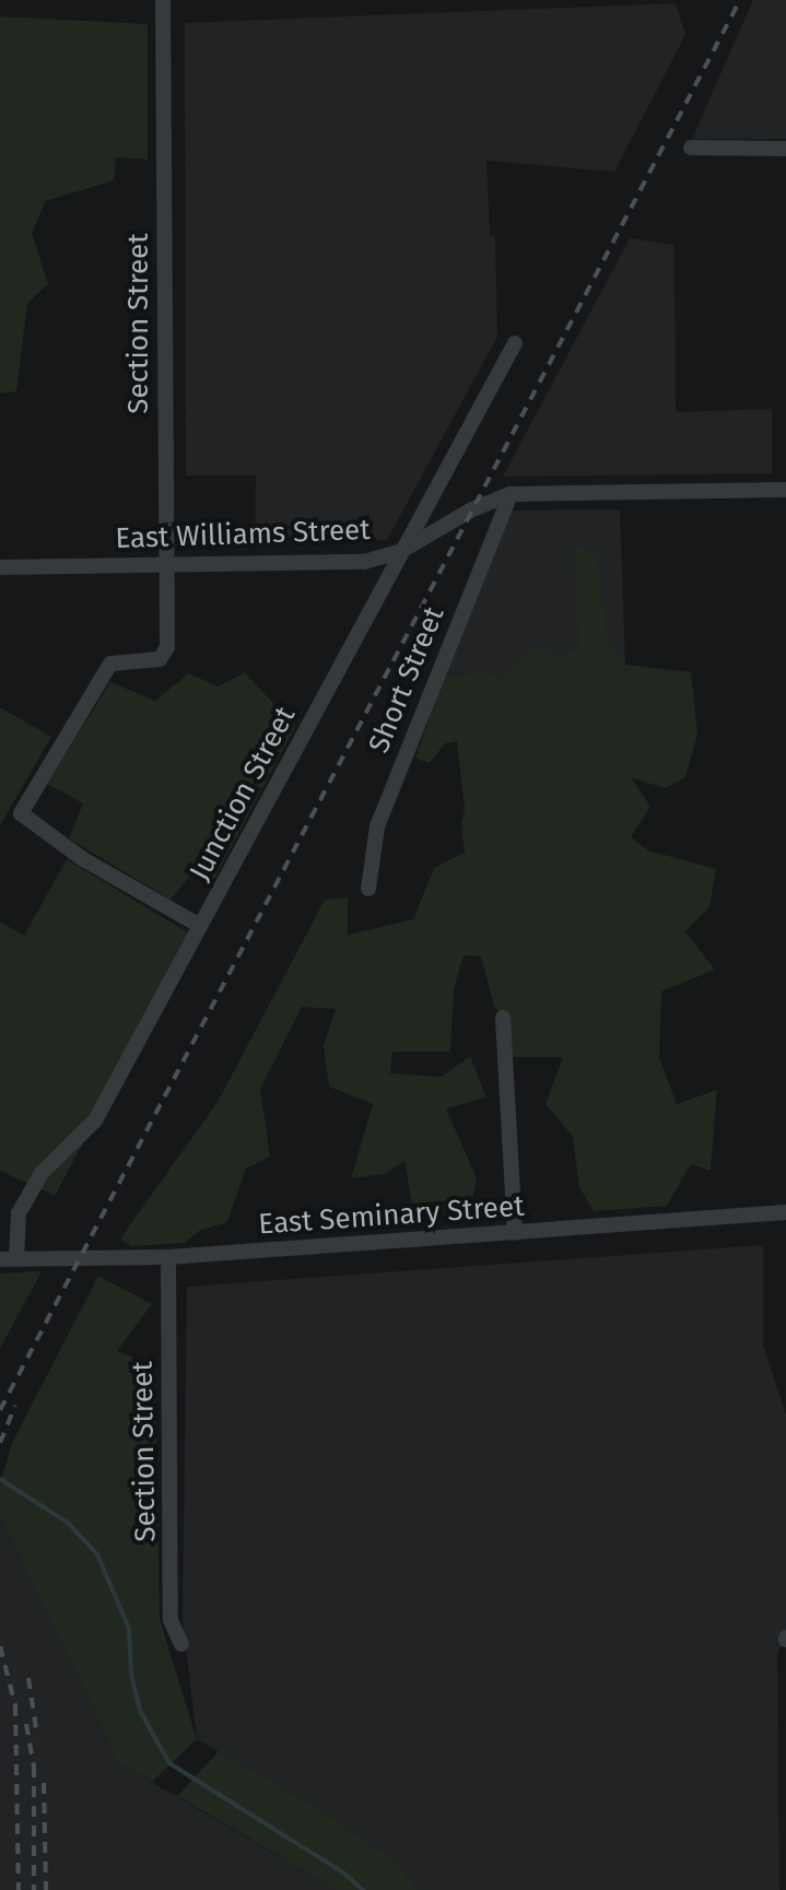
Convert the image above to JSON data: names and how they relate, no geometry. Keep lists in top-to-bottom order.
{
  "streets": {
    "street": [
      "Section Street",
      "East Williams Street",
      "Short Street",
      "Junction Street",
      "East Seminary Street"
    ]
  },
  "crossings": [
    ["Section Street", "East Williams Street"],
    ["Section Street", "Junction Street"],
    ["Section Street", "East Seminary Street"],
    ["East Williams Street", "Short Street"],
    ["East Williams Street", "Junction Street"],
    ["Junction Street", "East Seminary Street"]
  ]
}
